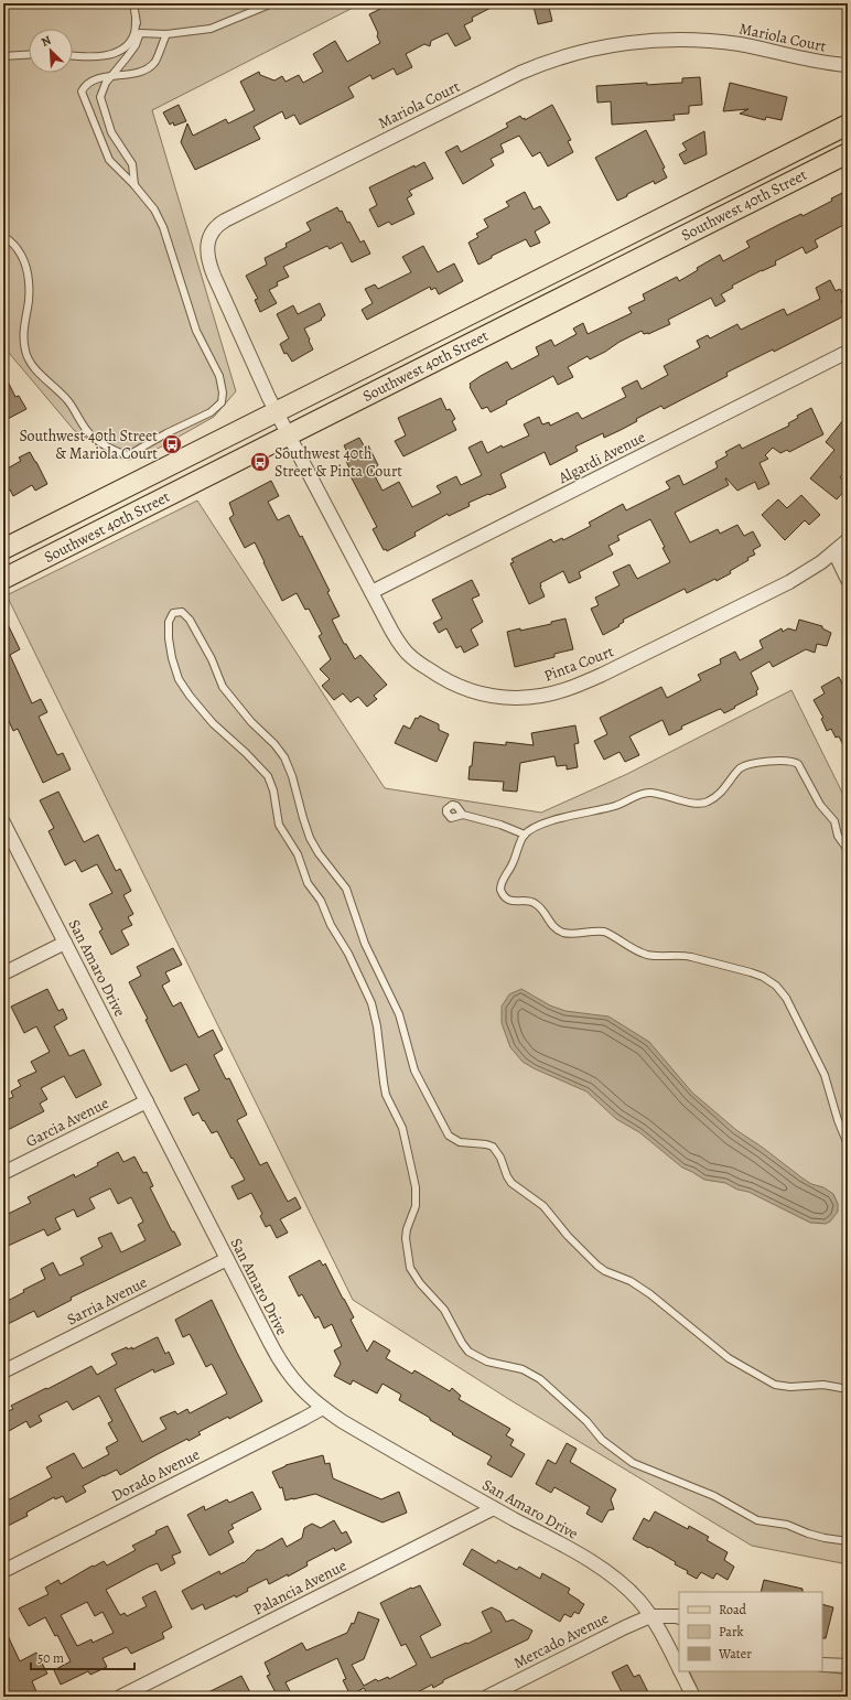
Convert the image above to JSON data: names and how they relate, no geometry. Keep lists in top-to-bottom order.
{
  "streets": {
    "main road": ["Southwest 40th Street"],
    "street": [
      "Mariola Court",
      "Algardi Avenue",
      "Pinta Court",
      "San Amaro Drive",
      "Garcia Avenue",
      "Sarria Avenue",
      "Dorado Avenue",
      "Palancia Avenue",
      "Mercado Avenue"
    ]
  },
  "crossings": [
    ["Mariola Court", "Southwest 40th Street"],
    ["Mariola Court", "Pinta Court"],
    ["Southwest 40th Street", "Pinta Court"],
    ["Algardi Avenue", "Pinta Court"],
    ["San Amaro Drive", "Garcia Avenue"],
    ["San Amaro Drive", "Sarria Avenue"],
    ["San Amaro Drive", "Dorado Avenue"],
    ["San Amaro Drive", "Palancia Avenue"],
    ["San Amaro Drive", "Mercado Avenue"]
  ],
  "places": {
    "bus stop": ["Southwest 40th Street & Mariola Court", "Southwest 40th Street & Pinta Court"]
  },
  "legend": ["Road", "Park", "Water"],
  "scale_bar": "50 m",
  "north": "top left"
}
